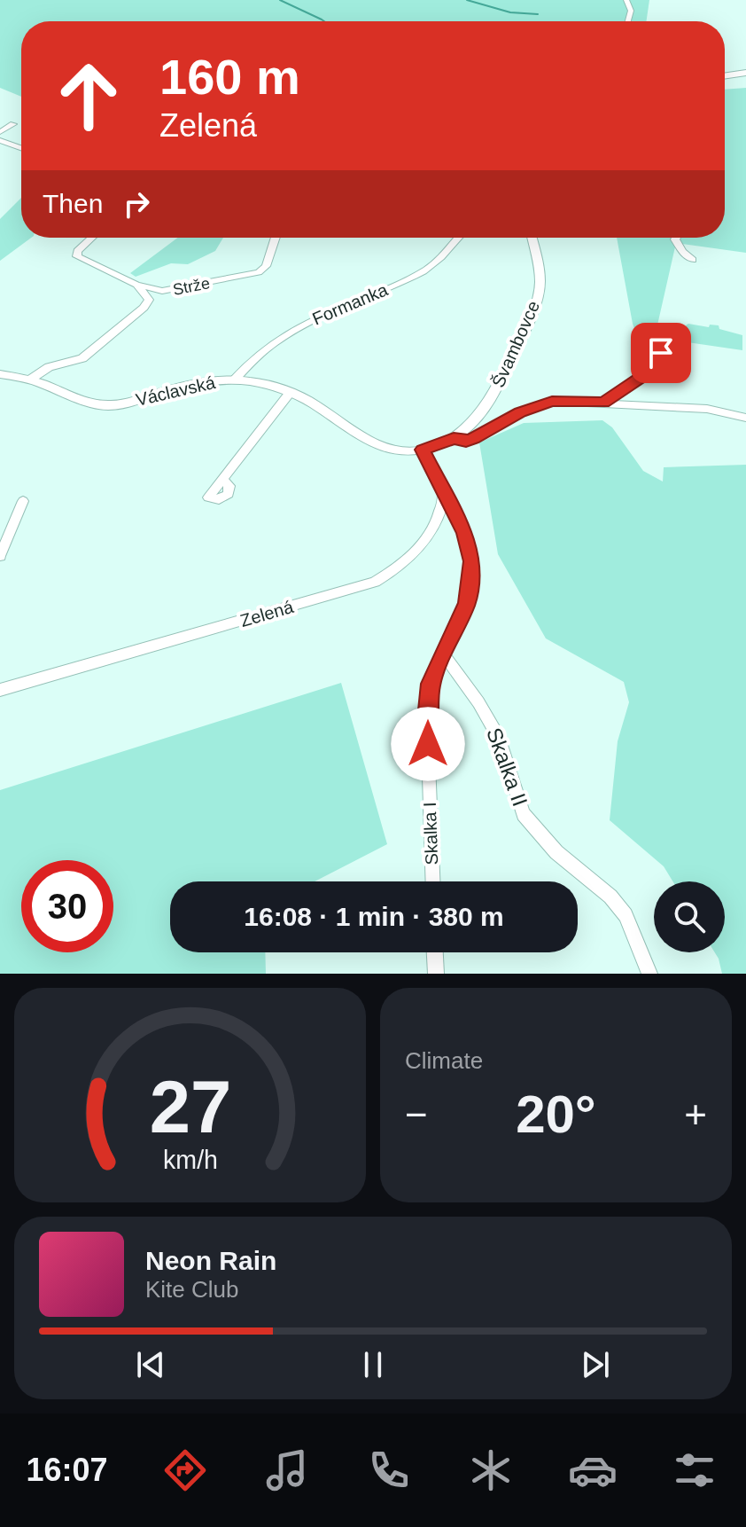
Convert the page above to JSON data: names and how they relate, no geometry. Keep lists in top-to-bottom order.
{
  "streets": {
    "street": [
      "Strže",
      "Formanka",
      "Švambovce",
      "Václavská",
      "Zelená",
      "Skalka II",
      "Skalka I"
    ]
  },
  "crossings": [
    ["Formanka", "Václavská"],
    ["Zelená", "Skalka I"],
    ["Skalka II", "Skalka I"]
  ],
  "page": {
    "turn": ["160 m", "Zelená"],
    "then": "Then",
    "limit": "30",
    "trip": "16:08 · 1 min · 380 m",
    "tile": "Climate",
    "heat": ["−", "20°", "+"],
    "song": ["Neon Rain", "Kite Club"],
    "tabs": "16:07",
    "gauge": ["27", "km/h"]
  }
}
